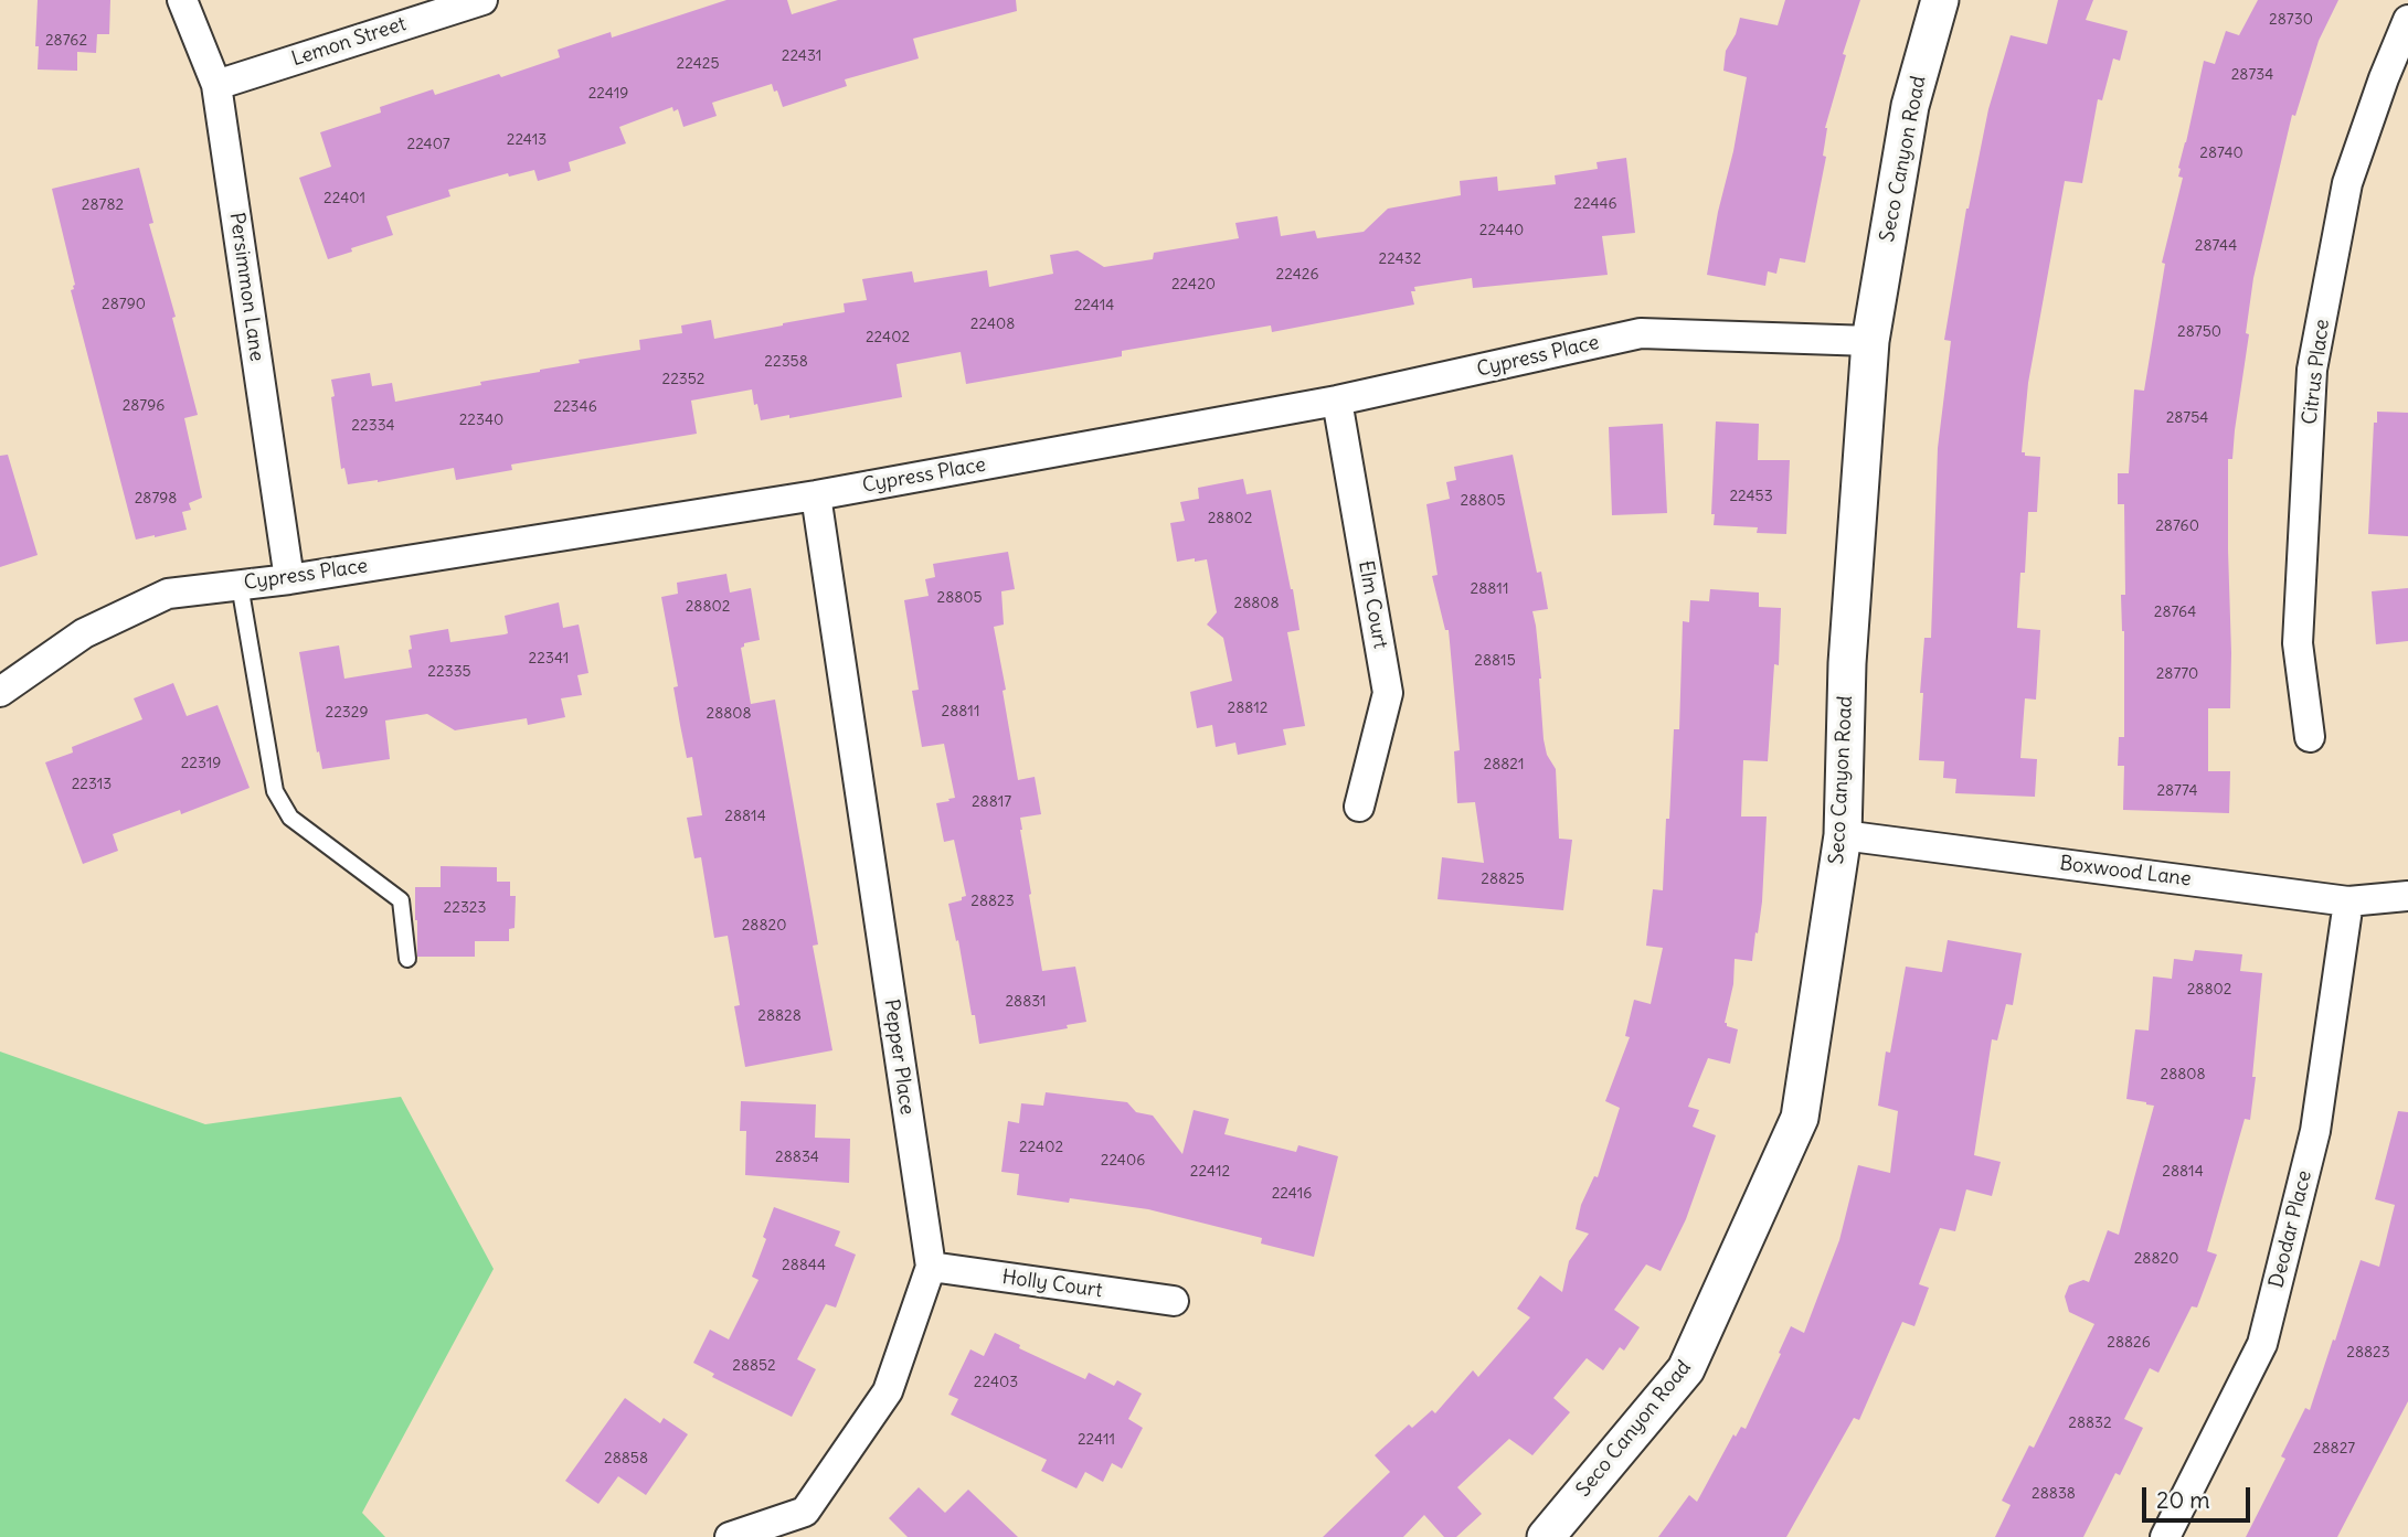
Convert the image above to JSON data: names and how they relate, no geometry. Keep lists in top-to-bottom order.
{
  "streets": {
    "street": [
      "Lemon Street",
      "Seco Canyon Road",
      "Persimmon Lane",
      "Cypress Place",
      "Citrus Place",
      "Elm Court",
      "Boxwood Lane",
      "Pepper Place",
      "Deodar Place",
      "Holly Court"
    ]
  },
  "crossings": [
    ["Lemon Street", "Persimmon Lane"],
    ["Seco Canyon Road", "Cypress Place"],
    ["Seco Canyon Road", "Boxwood Lane"],
    ["Persimmon Lane", "Cypress Place"],
    ["Cypress Place", "Elm Court"],
    ["Cypress Place", "Pepper Place"],
    ["Boxwood Lane", "Deodar Place"],
    ["Pepper Place", "Holly Court"]
  ],
  "house_numbers": [
    "28730",
    "28762",
    "22431",
    "22425",
    "28734",
    "22419",
    "22413",
    "22407",
    "28740",
    "22401",
    "22446",
    "28782",
    "22440",
    "28744",
    "22432",
    "22426",
    "22420",
    "28790",
    "22414",
    "22408",
    "28750",
    "22402",
    "22358",
    "22352",
    "28796",
    "22346",
    "28754",
    "22340",
    "22334",
    "22453",
    "28798",
    "28805",
    "28802",
    "28760",
    "28811",
    "28805",
    "28808",
    "28802",
    "28764",
    "22341",
    "28815",
    "22335",
    "28770",
    "28812",
    "28811",
    "22329",
    "28808",
    "22319",
    "28821",
    "22313",
    "28774",
    "28817",
    "28814",
    "28825",
    "28823",
    "22323",
    "28820",
    "28802",
    "28831",
    "28828",
    "28808",
    "22402",
    "28834",
    "22406",
    "22412",
    "28814",
    "22416",
    "28820",
    "28844",
    "28826",
    "28823",
    "28852",
    "22403",
    "28832",
    "22411",
    "28827",
    "28858",
    "28838"
  ],
  "scale_bar": "20 m"
}
